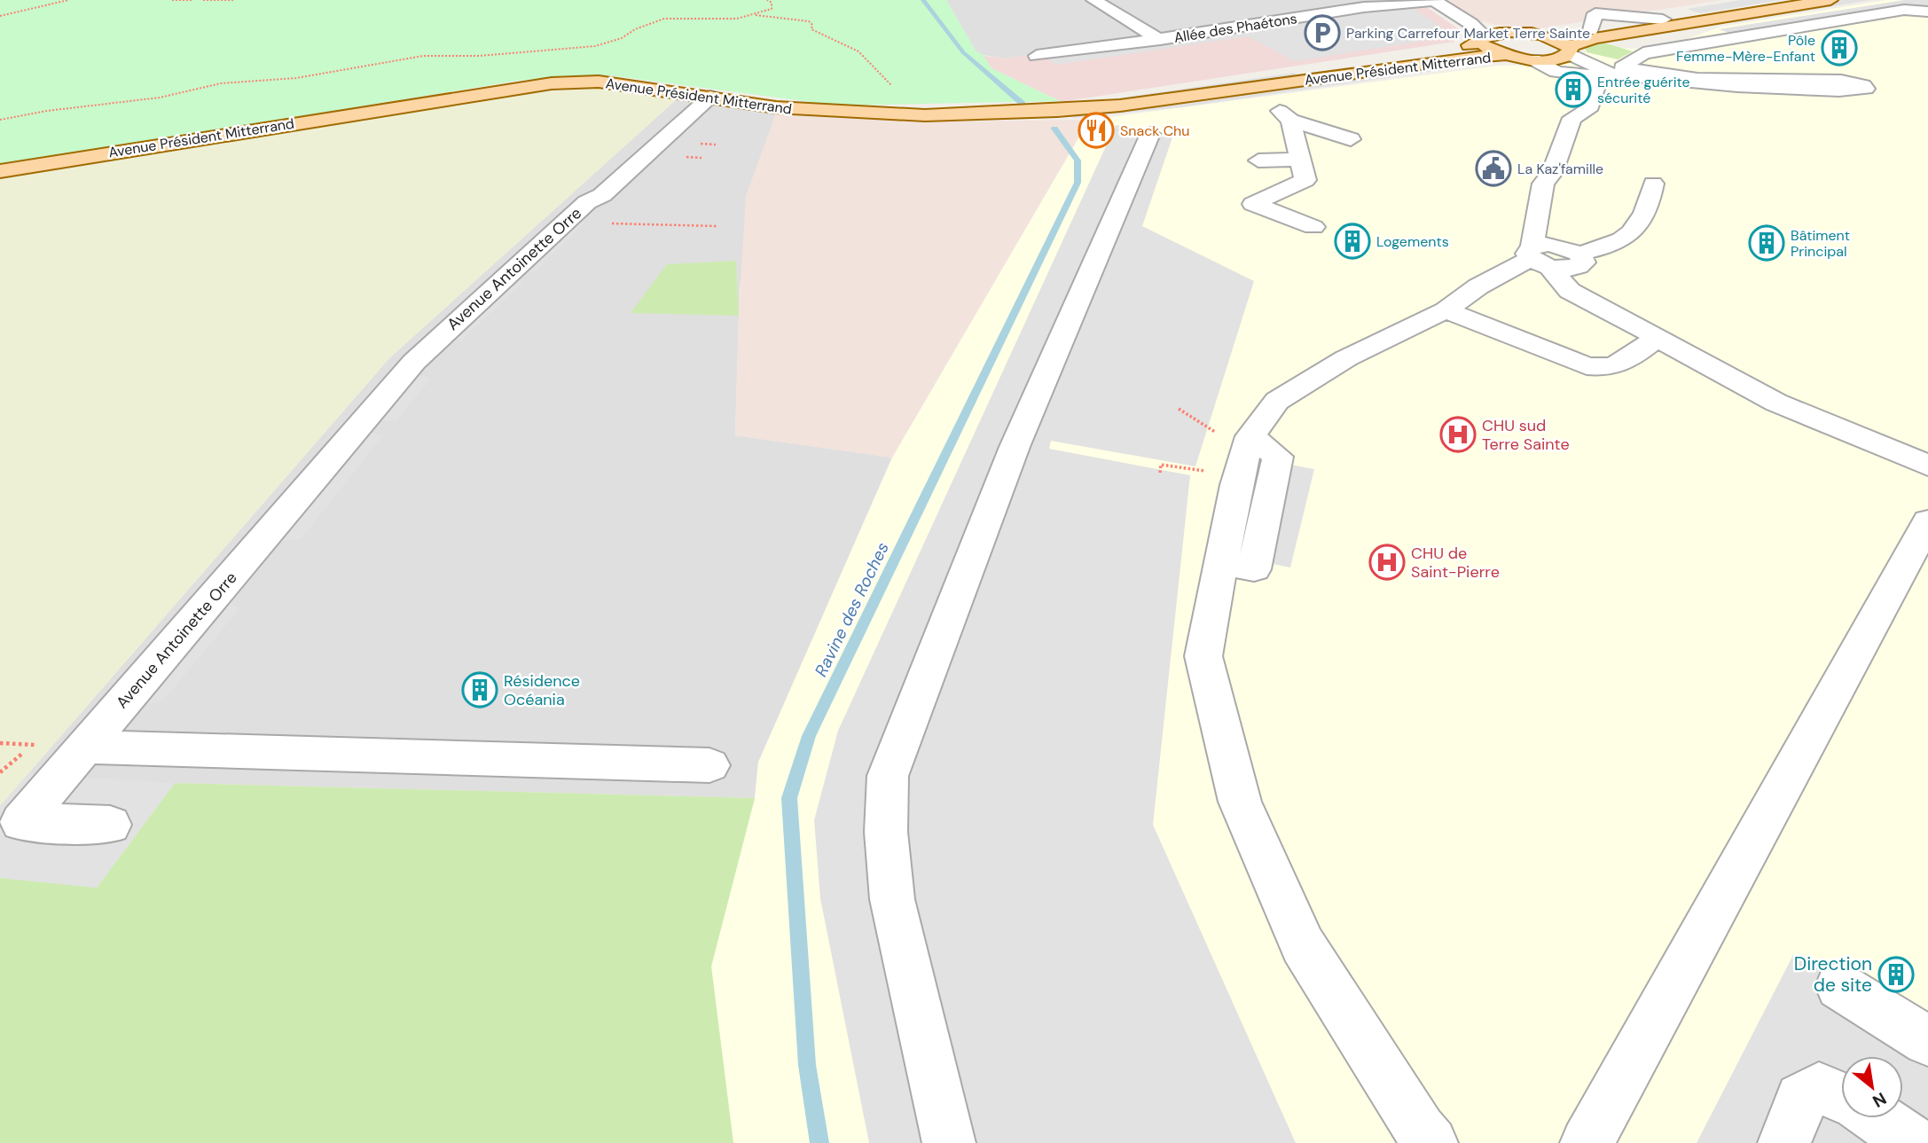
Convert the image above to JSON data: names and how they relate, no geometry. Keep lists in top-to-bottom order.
{
  "streets": {
    "main road": ["Avenue Président Mitterrand"],
    "street": ["Allée des Phaétons", "Avenue Antoinette Orre"]
  },
  "crossings": [
    ["Avenue Président Mitterrand", "Avenue Antoinette Orre"]
  ],
  "water": ["Ravine des Roches"],
  "places": {
    "parking": ["Parking Carrefour Market Terre Sainte"],
    "building": [
      "Pôle Femme-Mère-Enfant",
      "Entrée guérite sécurité",
      "Logements",
      "Bâtiment Principal",
      "Résidence Océania",
      "Direction de site"
    ],
    "restaurant": ["Snack Chu"],
    "public building": ["La Kaz'famille"],
    "hospital": ["CHU sud Terre Sainte", "CHU de Saint-Pierre"]
  },
  "north": "bottom right"
}
